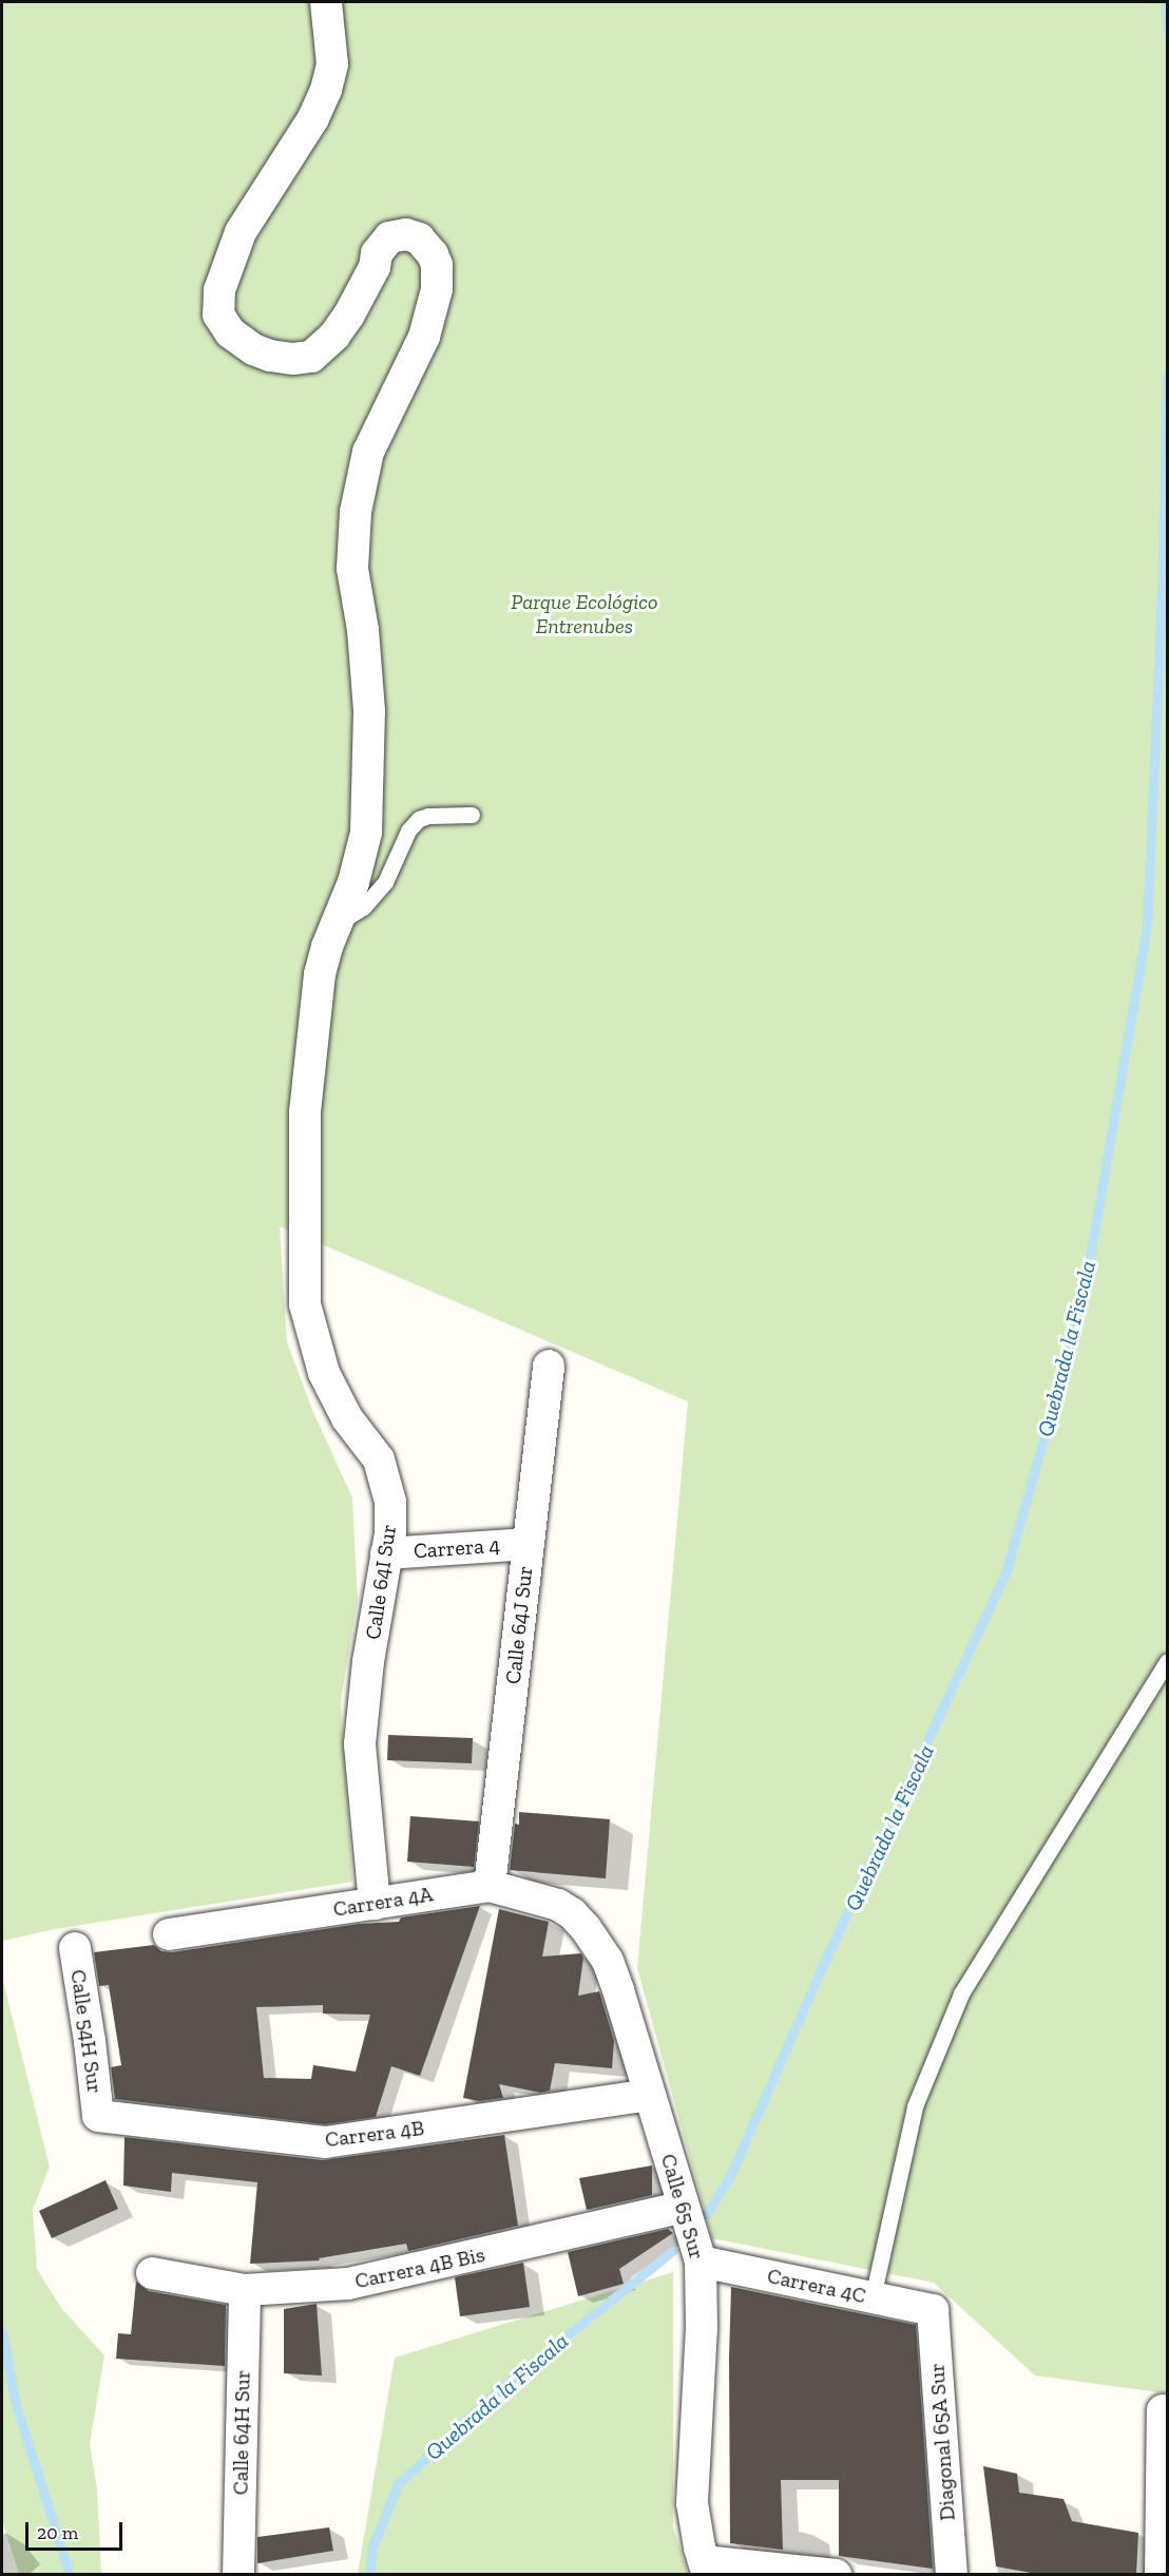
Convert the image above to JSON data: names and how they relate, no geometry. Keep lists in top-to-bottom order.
{
  "streets": {
    "street": [
      "Carrera 4",
      "Calle 64I Sur",
      "Calle 64J Sur",
      "Carrera 4A",
      "Calle 54H Sur",
      "Carrera 4B",
      "Calle 65 Sur",
      "Carrera 4B Bis",
      "Carrera 4C",
      "Calle 64H Sur",
      "Diagonal 65A Sur"
    ]
  },
  "crossings": [
    ["Carrera 4", "Calle 64I Sur"],
    ["Carrera 4", "Calle 64J Sur"],
    ["Calle 64I Sur", "Carrera 4A"],
    ["Calle 64J Sur", "Carrera 4A"],
    ["Carrera 4A", "Calle 65 Sur"],
    ["Calle 54H Sur", "Carrera 4B"],
    ["Carrera 4B", "Calle 65 Sur"],
    ["Calle 65 Sur", "Carrera 4B Bis"],
    ["Calle 65 Sur", "Carrera 4C"],
    ["Carrera 4B Bis", "Calle 64H Sur"],
    ["Carrera 4C", "Diagonal 65A Sur"]
  ],
  "water": ["Quebrada la Fiscala"],
  "parks": ["Parque Ecológico Entrenubes"],
  "scale_bar": "20 m"
}
